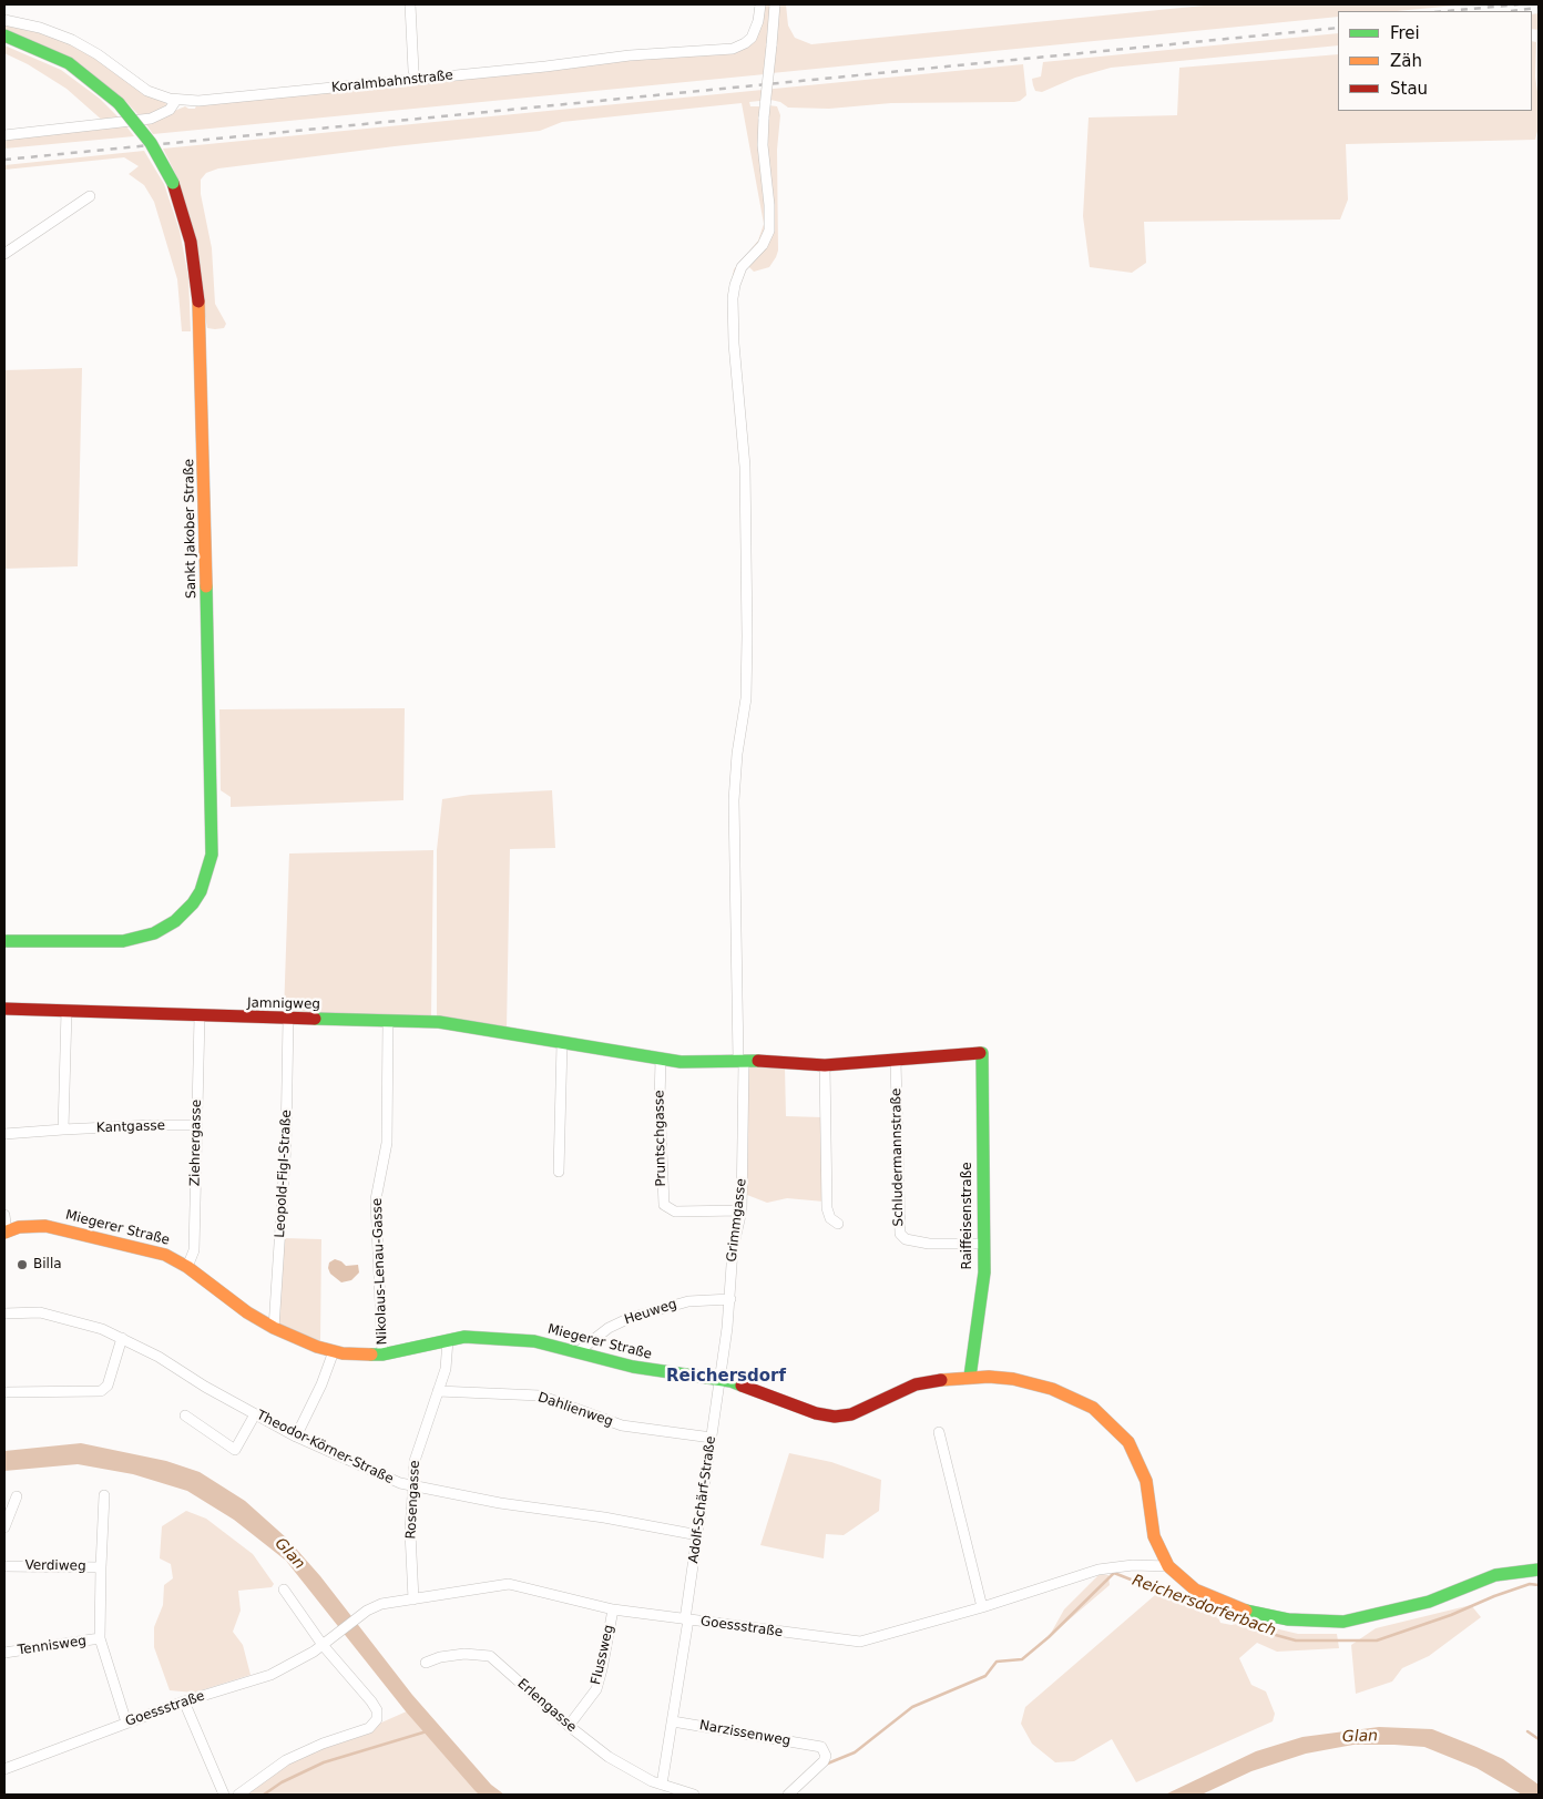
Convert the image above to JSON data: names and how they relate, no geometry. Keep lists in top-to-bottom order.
{
  "streets": {
    "main road": [
      "Sankt Jakober Straße",
      "Jamnigweg",
      "Raiffeisenstraße",
      "Miegerer Straße"
    ],
    "street": [
      "Koralmbahnstraße",
      "Kantgasse",
      "Pruntschgasse",
      "Ziehrergasse",
      "Schludermannstraße",
      "Leopold-Figl-Straße",
      "Grimmgasse",
      "Nikolaus-Lenau-Gasse",
      "Heuweg",
      "Dahlienweg",
      "Theodor-Körner-Straße",
      "Rosengasse",
      "Adolf-Schärf-Straße",
      "Verdiweg",
      "Goessstraße",
      "Tennisweg",
      "Flussweg",
      "Erlengasse",
      "Narzissenweg"
    ]
  },
  "crossings": [
    ["Jamnigweg", "Pruntschgasse"],
    ["Jamnigweg", "Ziehrergasse"],
    ["Jamnigweg", "Schludermannstraße"],
    ["Jamnigweg", "Leopold-Figl-Straße"],
    ["Jamnigweg", "Raiffeisenstraße"],
    ["Jamnigweg", "Grimmgasse"],
    ["Jamnigweg", "Nikolaus-Lenau-Gasse"],
    ["Kantgasse", "Ziehrergasse"],
    ["Pruntschgasse", "Grimmgasse"],
    ["Ziehrergasse", "Miegerer Straße"],
    ["Schludermannstraße", "Raiffeisenstraße"],
    ["Leopold-Figl-Straße", "Miegerer Straße"],
    ["Raiffeisenstraße", "Miegerer Straße"],
    ["Grimmgasse", "Miegerer Straße"],
    ["Grimmgasse", "Heuweg"],
    ["Grimmgasse", "Adolf-Schärf-Straße"],
    ["Miegerer Straße", "Nikolaus-Lenau-Gasse"],
    ["Miegerer Straße", "Heuweg"],
    ["Miegerer Straße", "Rosengasse"],
    ["Miegerer Straße", "Adolf-Schärf-Straße"],
    ["Miegerer Straße", "Goessstraße"],
    ["Dahlienweg", "Rosengasse"],
    ["Dahlienweg", "Adolf-Schärf-Straße"],
    ["Theodor-Körner-Straße", "Rosengasse"],
    ["Theodor-Körner-Straße", "Adolf-Schärf-Straße"],
    ["Rosengasse", "Goessstraße"],
    ["Adolf-Schärf-Straße", "Goessstraße"],
    ["Adolf-Schärf-Straße", "Erlengasse"],
    ["Adolf-Schärf-Straße", "Narzissenweg"],
    ["Goessstraße", "Flussweg"],
    ["Flussweg", "Erlengasse"]
  ],
  "districts": ["Reichersdorf"],
  "water": ["Glan", "Reichersdorferbach"],
  "places": ["Billa"],
  "legend": ["Frei", "Zäh", "Stau"]
}
